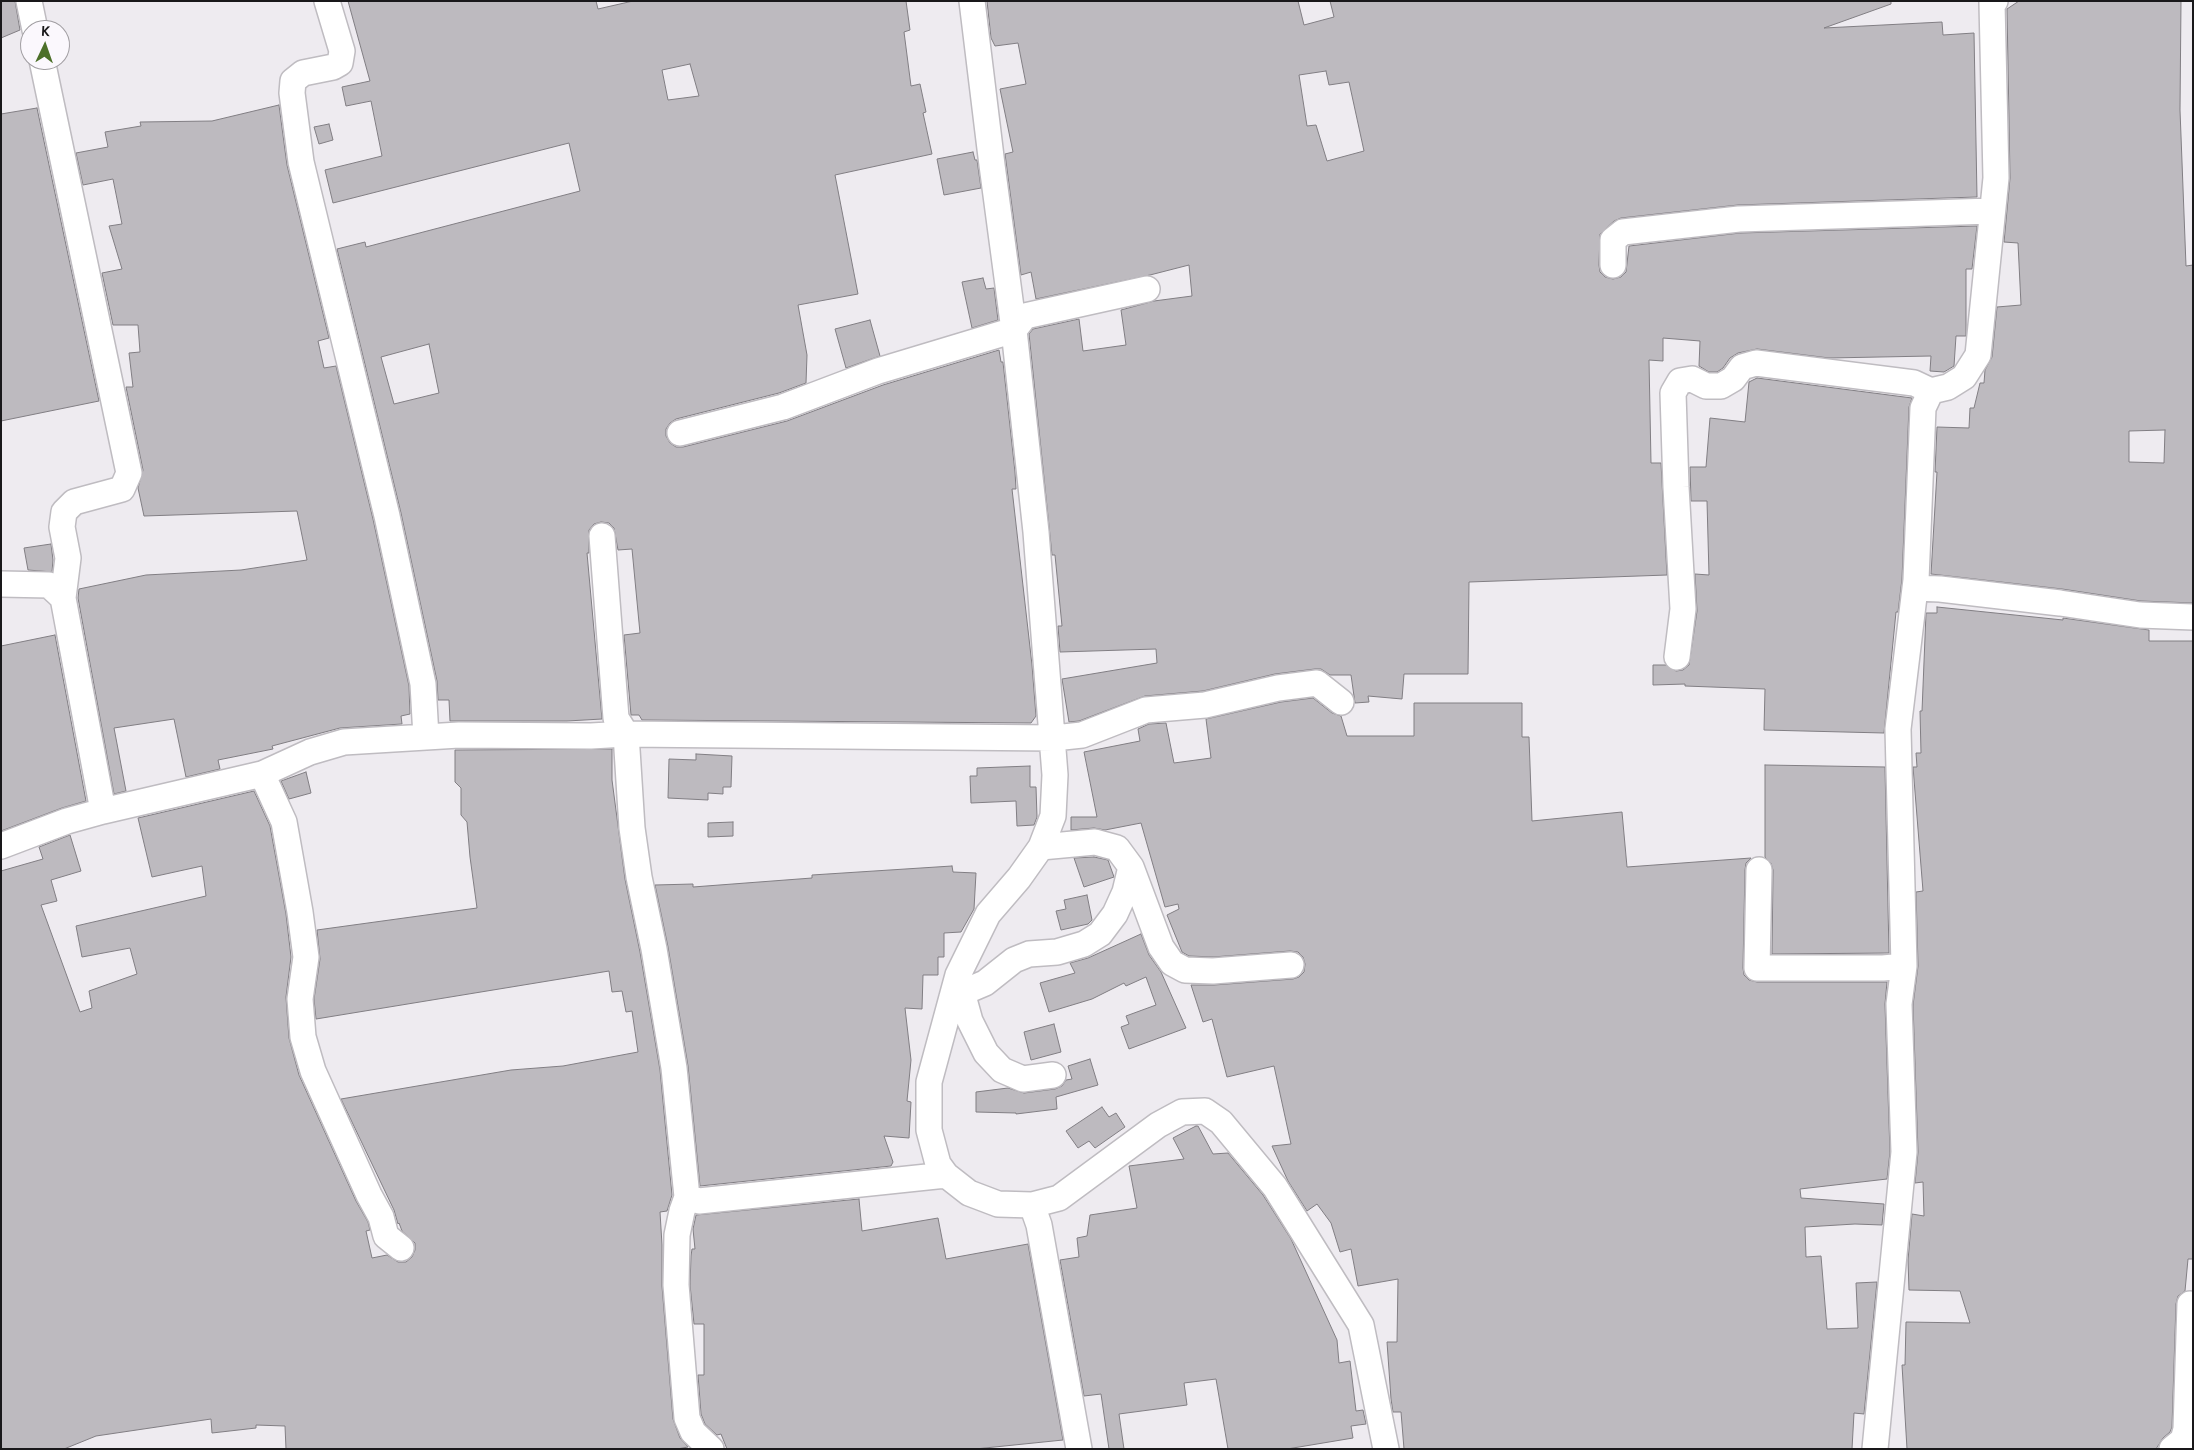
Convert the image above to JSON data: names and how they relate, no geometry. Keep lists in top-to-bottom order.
{
  "north": "top"
}
